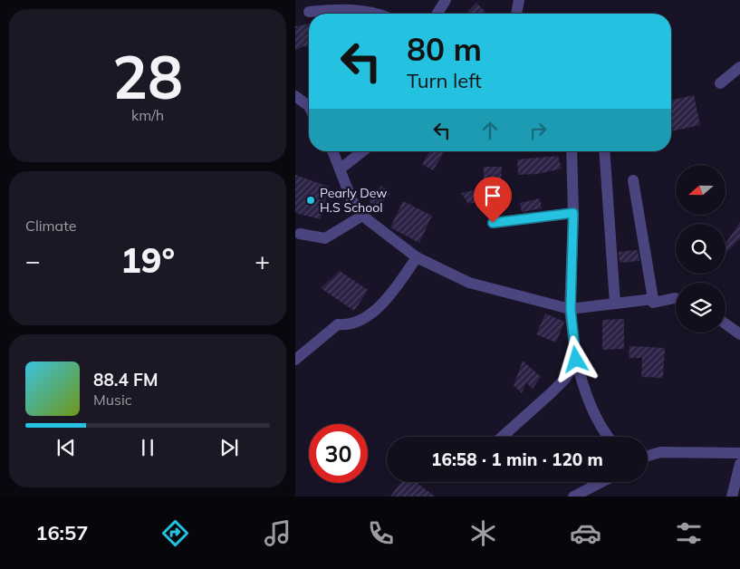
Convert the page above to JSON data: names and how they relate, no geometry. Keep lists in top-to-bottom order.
{
  "places": ["Pearly Dew H.S School"],
  "north": "left",
  "page": {
    "tile": [
      ["28", "km/h"],
      "Climate"
    ],
    "turn": ["80 m", "Turn left"],
    "heat": ["−", "19°", "+"],
    "song": ["88.4 FM", "Music"],
    "limit": "30",
    "trip": "16:58 · 1 min · 120 m",
    "tabs": "16:57"
  }
}
